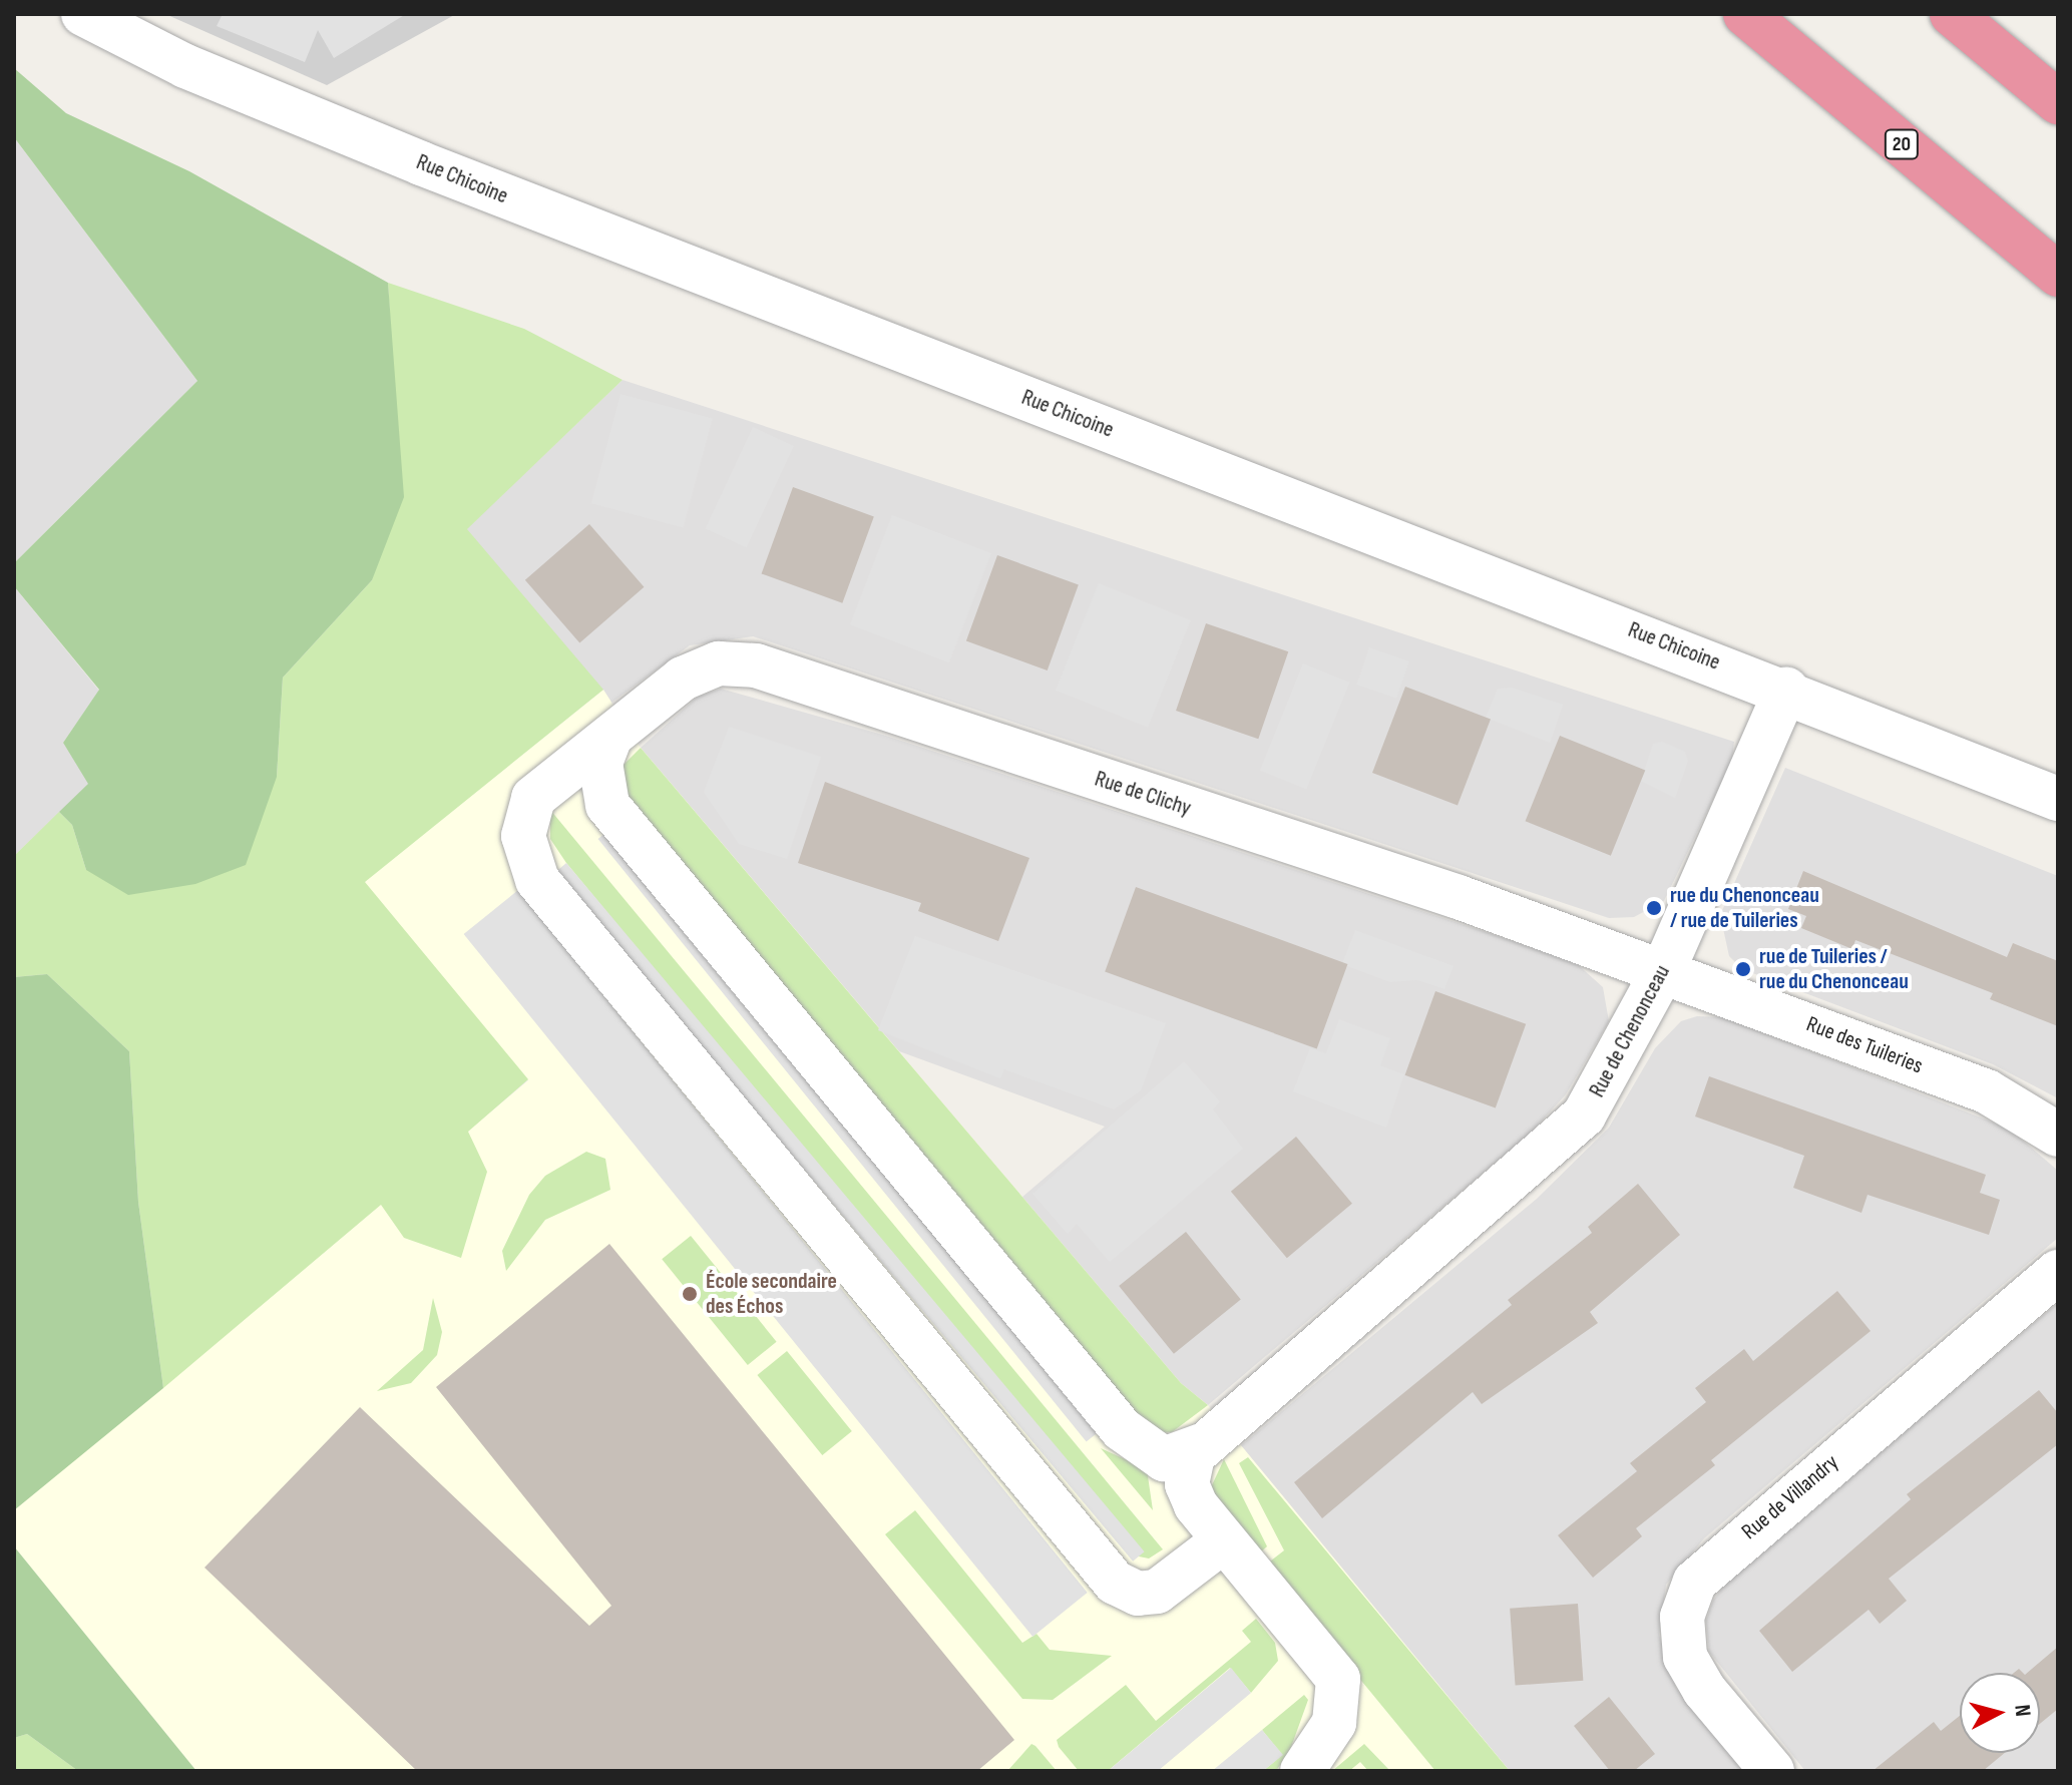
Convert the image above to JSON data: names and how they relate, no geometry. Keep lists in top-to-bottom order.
{
  "streets": {
    "highway": ["20"],
    "street": [
      "Rue Chicoine",
      "Rue de Clichy",
      "Rue de Chenonceau",
      "Rue des Tuileries",
      "Rue de Villandry"
    ]
  },
  "crossings": [
    ["Rue Chicoine", "Rue de Chenonceau"],
    ["Rue de Clichy", "Rue de Chenonceau"],
    ["Rue de Clichy", "Rue des Tuileries"],
    ["Rue de Chenonceau", "Rue des Tuileries"]
  ],
  "places": ["rue du Chenonceau / rue de Tuileries", "rue de Tuileries / rue du Chenonceau", "École secondaire des Échos"],
  "north": "right"
}
